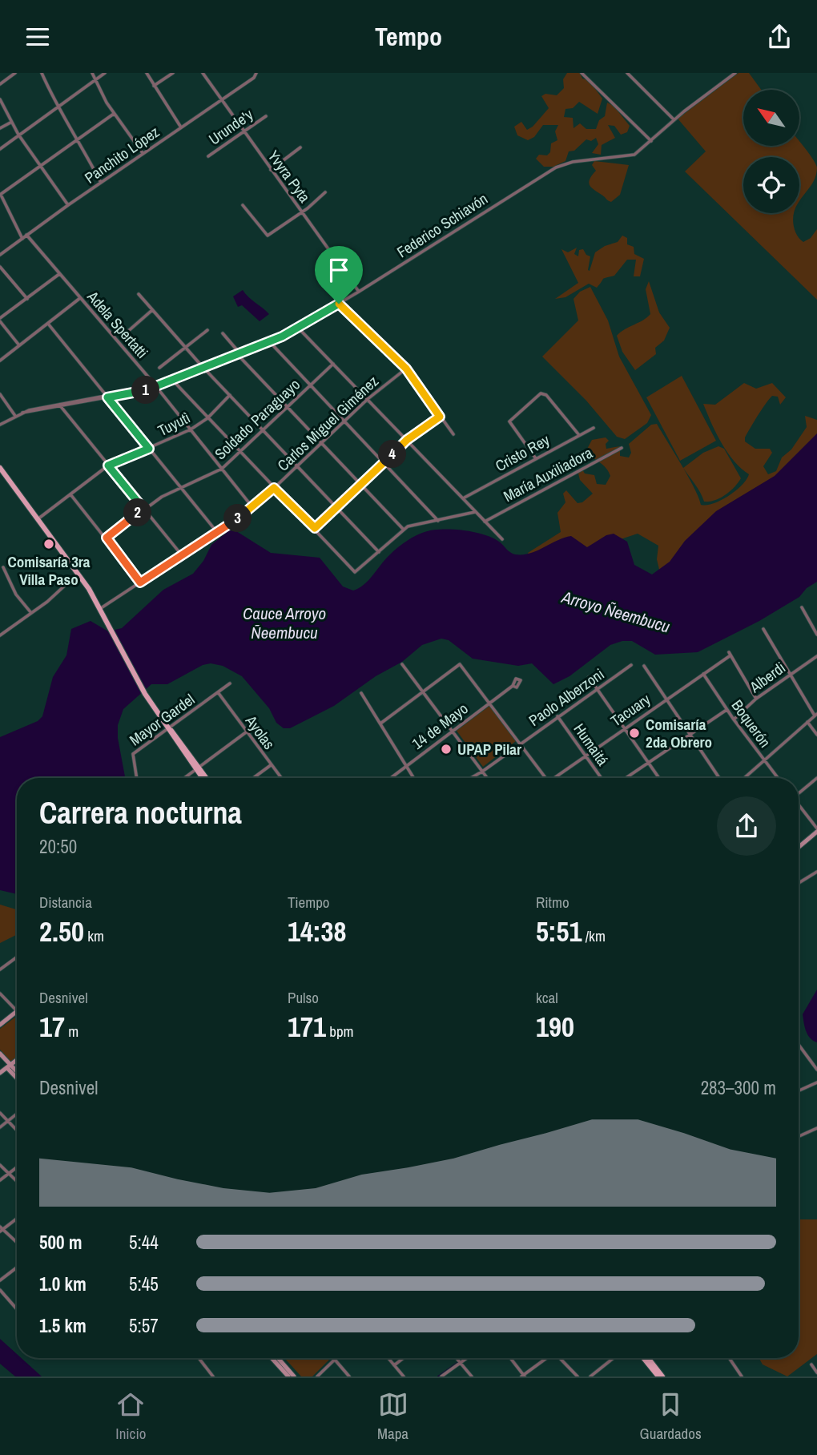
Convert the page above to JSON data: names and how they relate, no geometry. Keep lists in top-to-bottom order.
{
  "streets": {
    "street": [
      "Urunde'y",
      "Panchito López",
      "Yvyra Pyta",
      "Federico Schiavón",
      "Adela Spertatti",
      "Soldado Paraguayo",
      "Carlos Miguel Giménez",
      "Tuyutì",
      "Cristo Rey",
      "María Auxiliadora",
      "Alberdi",
      "Paolo Alberzoni",
      "Tacuary",
      "Mayor Gardel",
      "Boquerón",
      "14 de Mayo",
      "Ayolas",
      "Humaitá"
    ]
  },
  "crossings": [
    ["Urunde'y", "Yvyra Pyta"],
    ["Panchito López", "Yvyra Pyta"],
    ["Panchito López", "Adela Spertatti"],
    ["Yvyra Pyta", "Federico Schiavón"],
    ["Federico Schiavón", "Adela Spertatti"],
    ["Adela Spertatti", "Soldado Paraguayo"],
    ["Adela Spertatti", "Carlos Miguel Giménez"],
    ["Adela Spertatti", "Tuyutì"],
    ["Alberdi", "Tacuary"],
    ["Alberdi", "Boquerón"],
    ["Paolo Alberzoni", "Humaitá"],
    ["Tacuary", "Boquerón"],
    ["Tacuary", "Humaitá"],
    ["Mayor Gardel", "Ayolas"]
  ],
  "water": ["Arroyo Ñeembucu", "Cauce Arroyo Ñeembucu"],
  "places": ["Comisaría 3ra Villa Paso", "Comisaría 2da Obrero", "UPAP Pilar"],
  "north": "top left",
  "page": {
    "header": "Tempo",
    "pins": [
      "1",
      "4",
      "2",
      "3"
    ],
    "heading": ["Carrera nocturna", "20:50"],
    "stats": [
      ["Distancia", "2.50 km"],
      ["Tiempo", "14:38"],
      ["Ritmo", "5:51 /km"],
      ["Desnivel", "17 m"],
      ["Pulso", "171 bpm"],
      ["kcal", "190"]
    ],
    "chart": ["Desnivel", "283–300 m"],
    "list": [
      {
        "name": "500 m",
        "note": "5:44"
      },
      {
        "name": "1.0 km",
        "note": "5:45"
      },
      {
        "name": "1.5 km",
        "note": "5:57"
      }
    ],
    "tabs": ["Inicio", "Mapa", "Guardados"]
  }
}
